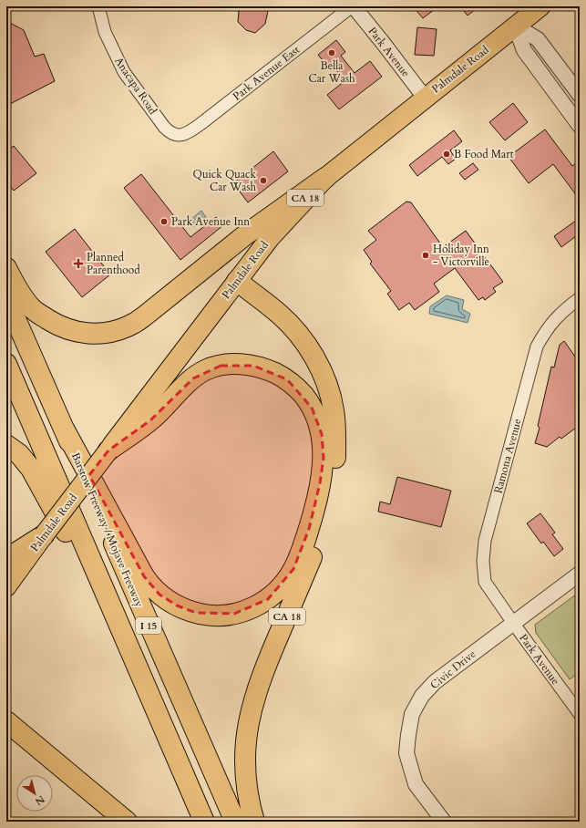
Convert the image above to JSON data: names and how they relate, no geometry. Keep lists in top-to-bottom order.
{
  "streets": {
    "highway": [
      "Palmdale Road",
      "CA 18",
      "Barstow Freeway / Mojave Freeway",
      "I 15"
    ],
    "street": [
      "Park Avenue",
      "Park Avenue East",
      "Anacapa Road",
      "Ramona Avenue",
      "Civic Drive"
    ]
  },
  "crossings": [
    ["Park Avenue", "Palmdale Road"],
    ["Park Avenue", "Park Avenue East"],
    ["Park Avenue", "Ramona Avenue"],
    ["Park Avenue", "Civic Drive"],
    ["Palmdale Road", "CA 18"],
    ["Park Avenue East", "Anacapa Road"],
    ["Ramona Avenue", "Civic Drive"]
  ],
  "places": {
    "other": [
      "Bella Car Wash",
      "B Food Mart",
      "Quick Quack Car Wash",
      "Park Avenue Inn",
      "Holiday Inn - Victorville"
    ],
    "health": ["Planned Parenthood"]
  },
  "north": "bottom right"
}
